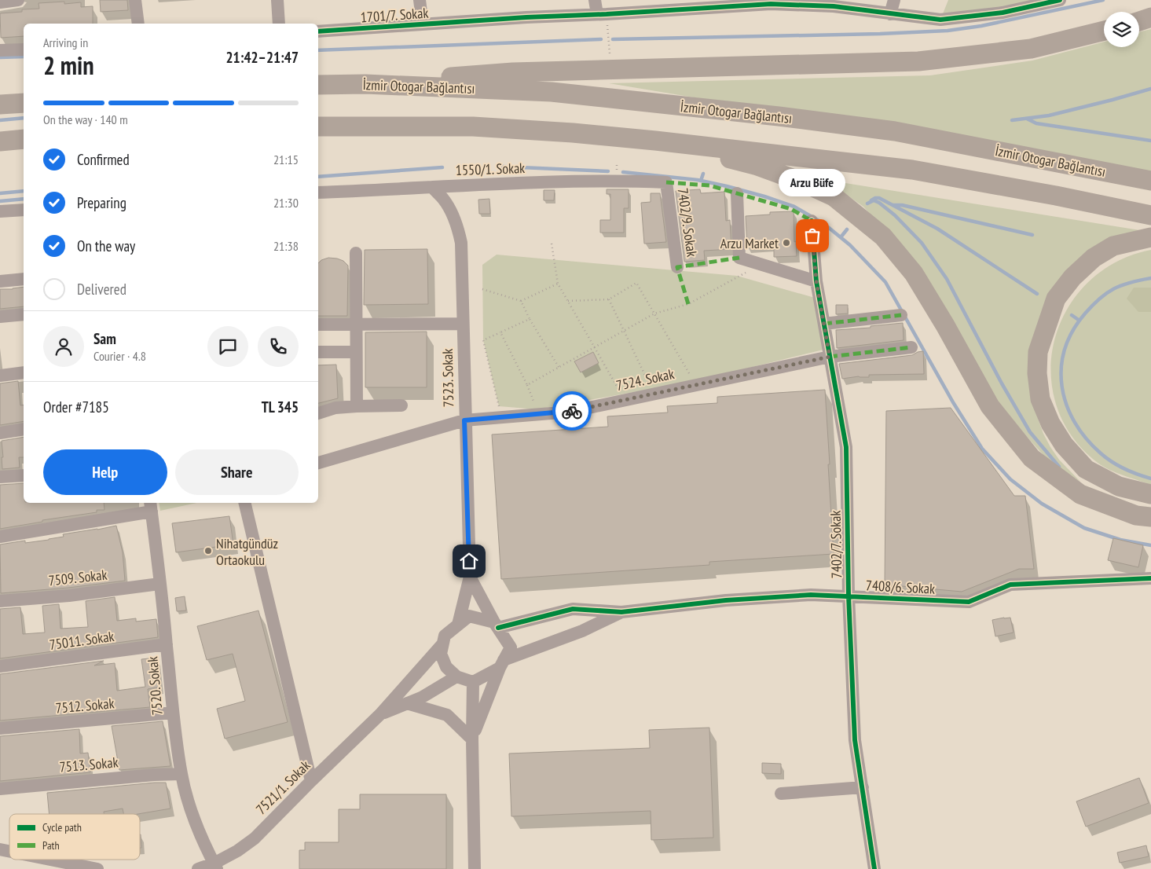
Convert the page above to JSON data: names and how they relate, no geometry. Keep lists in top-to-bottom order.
{
  "streets": {
    "highway": ["İzmir Otogar Bağlantısı"],
    "street": [
      "1701/7. Sokak",
      "1550/1. Sokak",
      "7402/9. Sokak",
      "7523. Sokak",
      "7524. Sokak",
      "7402/7. Sokak",
      "7509. Sokak",
      "7408/6. Sokak",
      "75011. Sokak",
      "7520. Sokak",
      "7512. Sokak",
      "7513. Sokak",
      "7521/1. Sokak"
    ]
  },
  "crossings": [
    ["1550/1. Sokak", "7402/9. Sokak"],
    ["1550/1. Sokak", "7523. Sokak"],
    ["7523. Sokak", "7524. Sokak"],
    ["7524. Sokak", "7402/7. Sokak"],
    ["7402/7. Sokak", "7408/6. Sokak"],
    ["7509. Sokak", "7520. Sokak"],
    ["75011. Sokak", "7520. Sokak"],
    ["7520. Sokak", "7512. Sokak"],
    ["7520. Sokak", "7513. Sokak"],
    ["7520. Sokak", "7521/1. Sokak"]
  ],
  "places": ["Arzu Büfe", "Arzu Market", "Nihatgündüz Ortaokulu"],
  "legend": ["Cycle path", "Path"],
  "page": {
    "heading": ["2 min", "Arriving in", "21:42–21:47"],
    "panel": [
      "Sam",
      "Courier · 4.8",
      "Order #7185",
      "TL 345"
    ],
    "bar": "On the way · 140 m",
    "list": [
      ["Confirmed", "21:15"],
      ["Preparing", "21:30"],
      ["On the way", "21:38"],
      "Delivered"
    ],
    "bubble": "Arzu Büfe",
    "buttons": ["Help", "Share"]
  }
}
